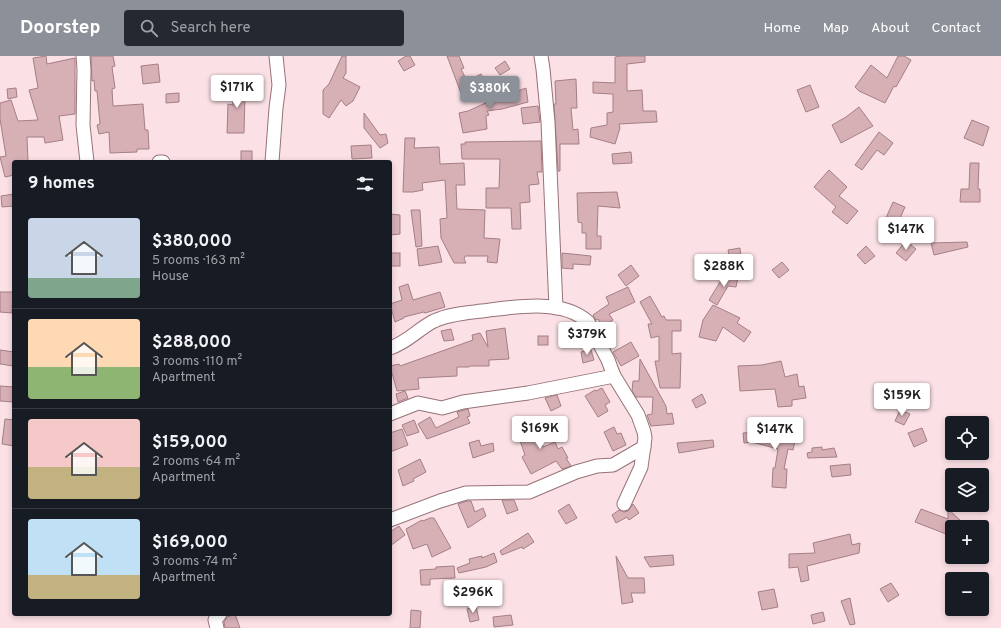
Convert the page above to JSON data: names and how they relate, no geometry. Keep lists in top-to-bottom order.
{
  "page": {
    "header": "Doorstep",
    "search": "Search here",
    "nav": [
      "Home",
      "Map",
      "About",
      "Contact"
    ],
    "price": [
      "$171K",
      "$380K",
      "$147K",
      "$288K",
      "$379K",
      "$159K",
      "$169K",
      "$147K",
      "$296K"
    ],
    "heading": "9 homes",
    "list": [
      {
        "name": "$380,000",
        "note": "5 rooms · 163 m² · House"
      },
      {
        "name": "$288,000",
        "note": "3 rooms · 110 m² · Apartment"
      },
      {
        "name": "$159,000",
        "note": "2 rooms · 64 m² · Apartment"
      },
      {
        "name": "$169,000",
        "note": "3 rooms · 74 m² · Apartment"
      }
    ],
    "map_buttons": ["+", "−"]
  }
}
